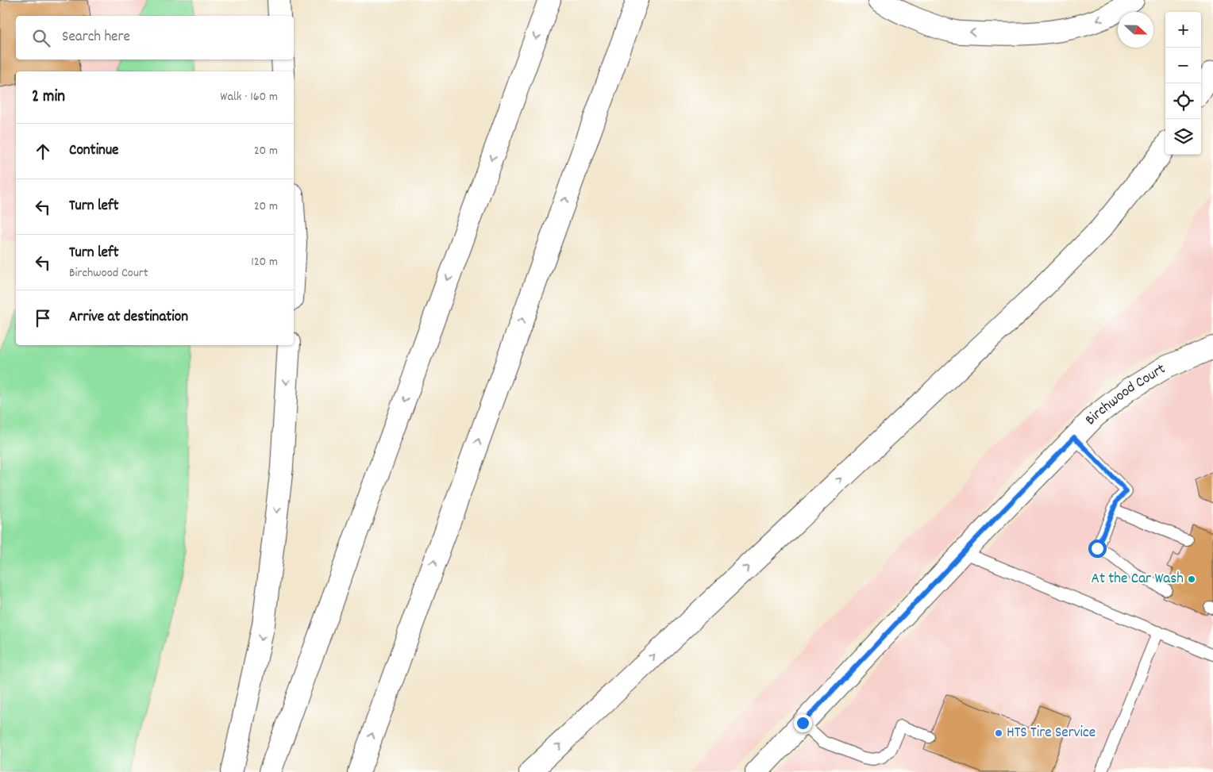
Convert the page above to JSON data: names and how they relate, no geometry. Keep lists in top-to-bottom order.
{
  "streets": {
    "main road": ["Birchwood Court"]
  },
  "places": ["At the Car Wash", "HTS Tire Service"],
  "north": "right",
  "page": {
    "map_buttons": ["+", "−"],
    "search": "Search here",
    "heading": ["2 min", "Walk · 160 m"],
    "list": [
      ["Continue", "20 m"],
      ["Turn left", "20 m"],
      ["Turn left", "Birchwood Court", "120 m"],
      "Arrive at destination"
    ]
  }
}
